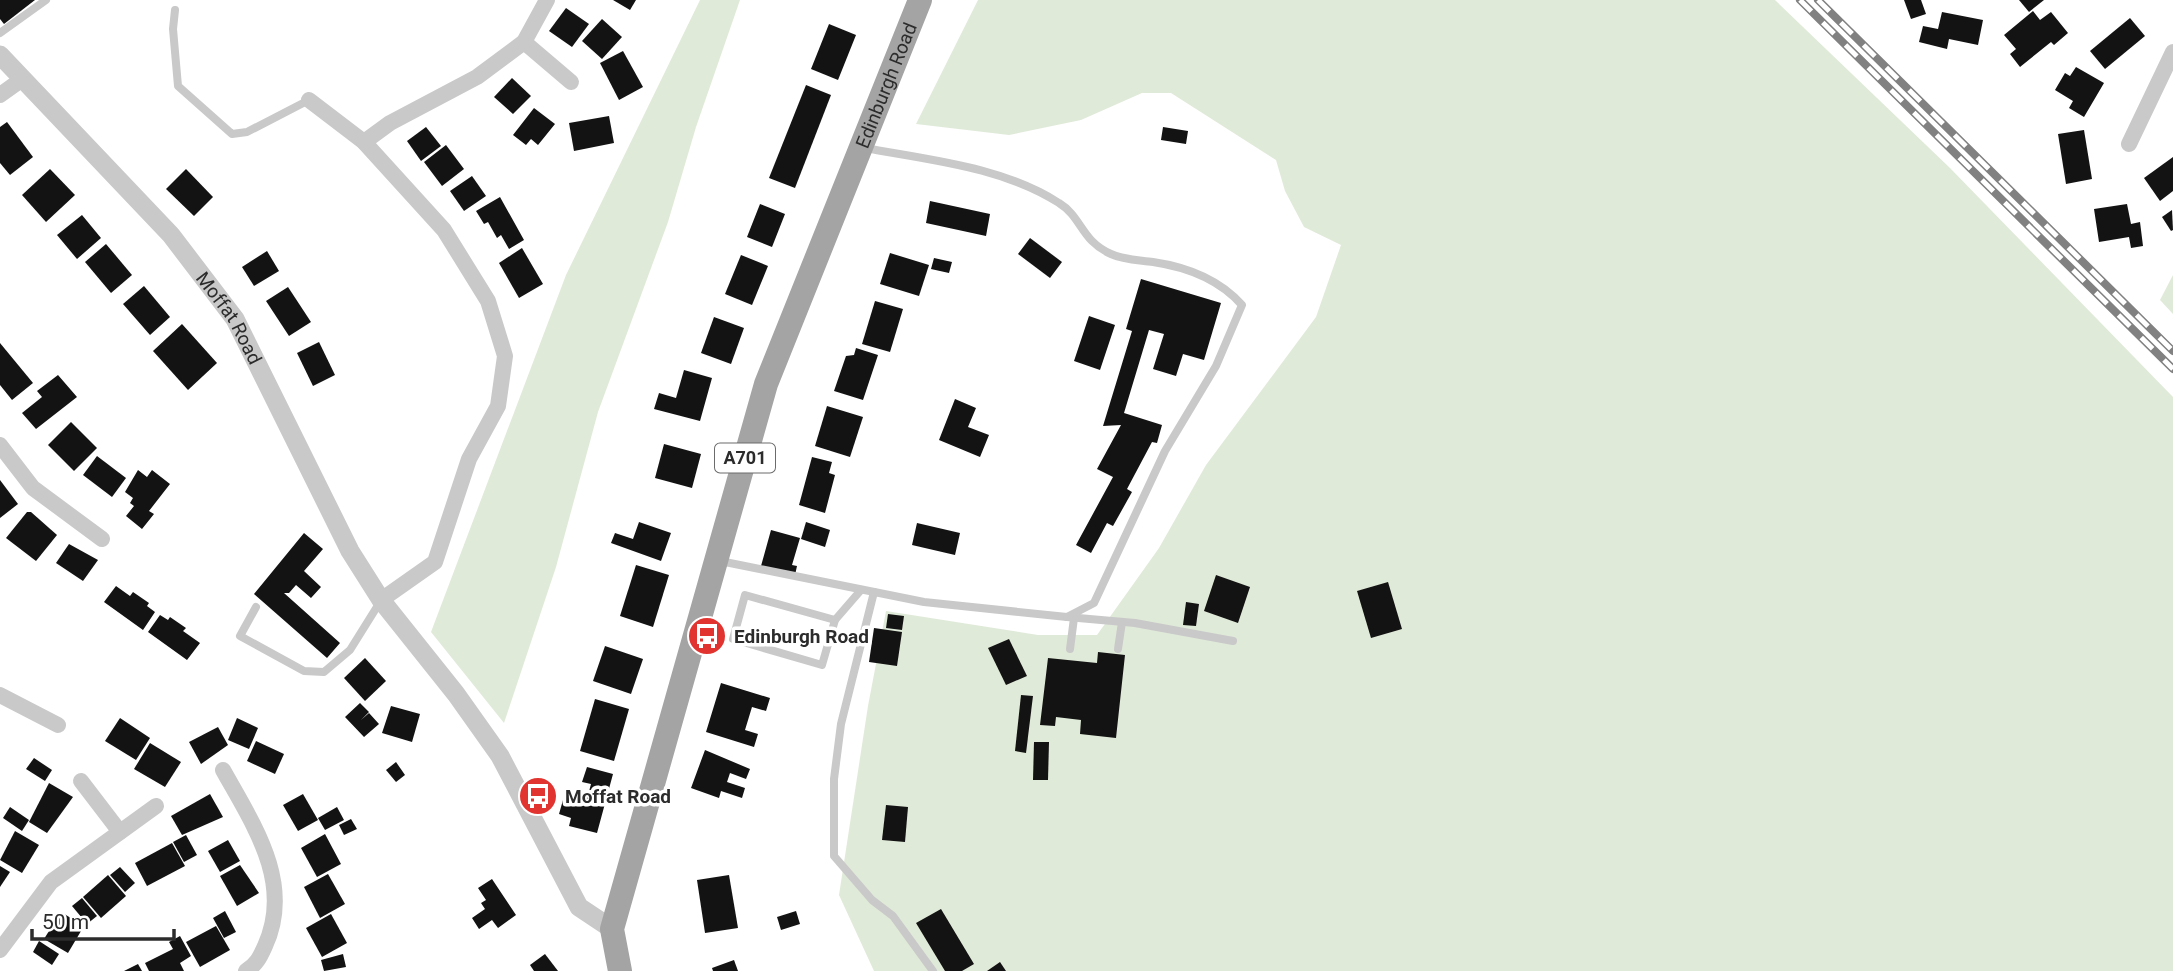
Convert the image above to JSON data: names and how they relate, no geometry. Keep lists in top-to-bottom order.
{
  "streets": {
    "main road": ["Edinburgh Road", "A701"],
    "street": ["Moffat Road"]
  },
  "crossings": [
    ["Edinburgh Road", "Moffat Road"]
  ],
  "places": {
    "bus stop": ["Edinburgh Road", "Moffat Road"]
  },
  "scale_bar": "50 m"
}
